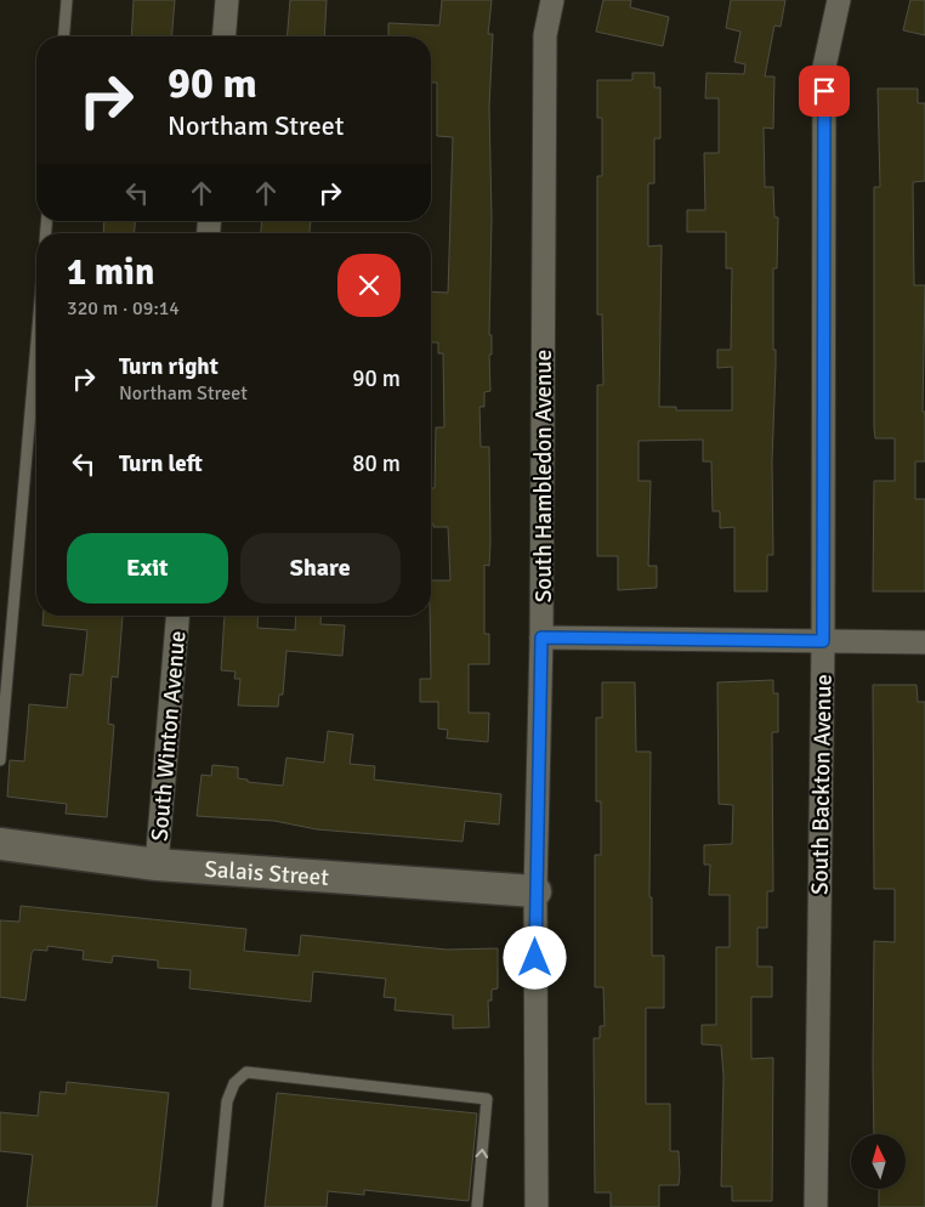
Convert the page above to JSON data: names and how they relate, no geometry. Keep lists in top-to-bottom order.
{
  "streets": {
    "street": [
      "South Hambledon Avenue",
      "South Winton Avenue",
      "South Backton Avenue",
      "Salais Street"
    ]
  },
  "crossings": [
    ["South Hambledon Avenue", "Salais Street"],
    ["South Winton Avenue", "Salais Street"]
  ],
  "north": "top",
  "page": {
    "turn": ["90 m", "Northam Street"],
    "heading": ["1 min", "320 m · 09:14"],
    "list": [
      {
        "name": "Turn right",
        "note": "Northam Street",
        "value": "90 m"
      },
      {
        "name": "Turn left",
        "value": "80 m"
      }
    ],
    "buttons": ["Exit", "Share"]
  }
}
